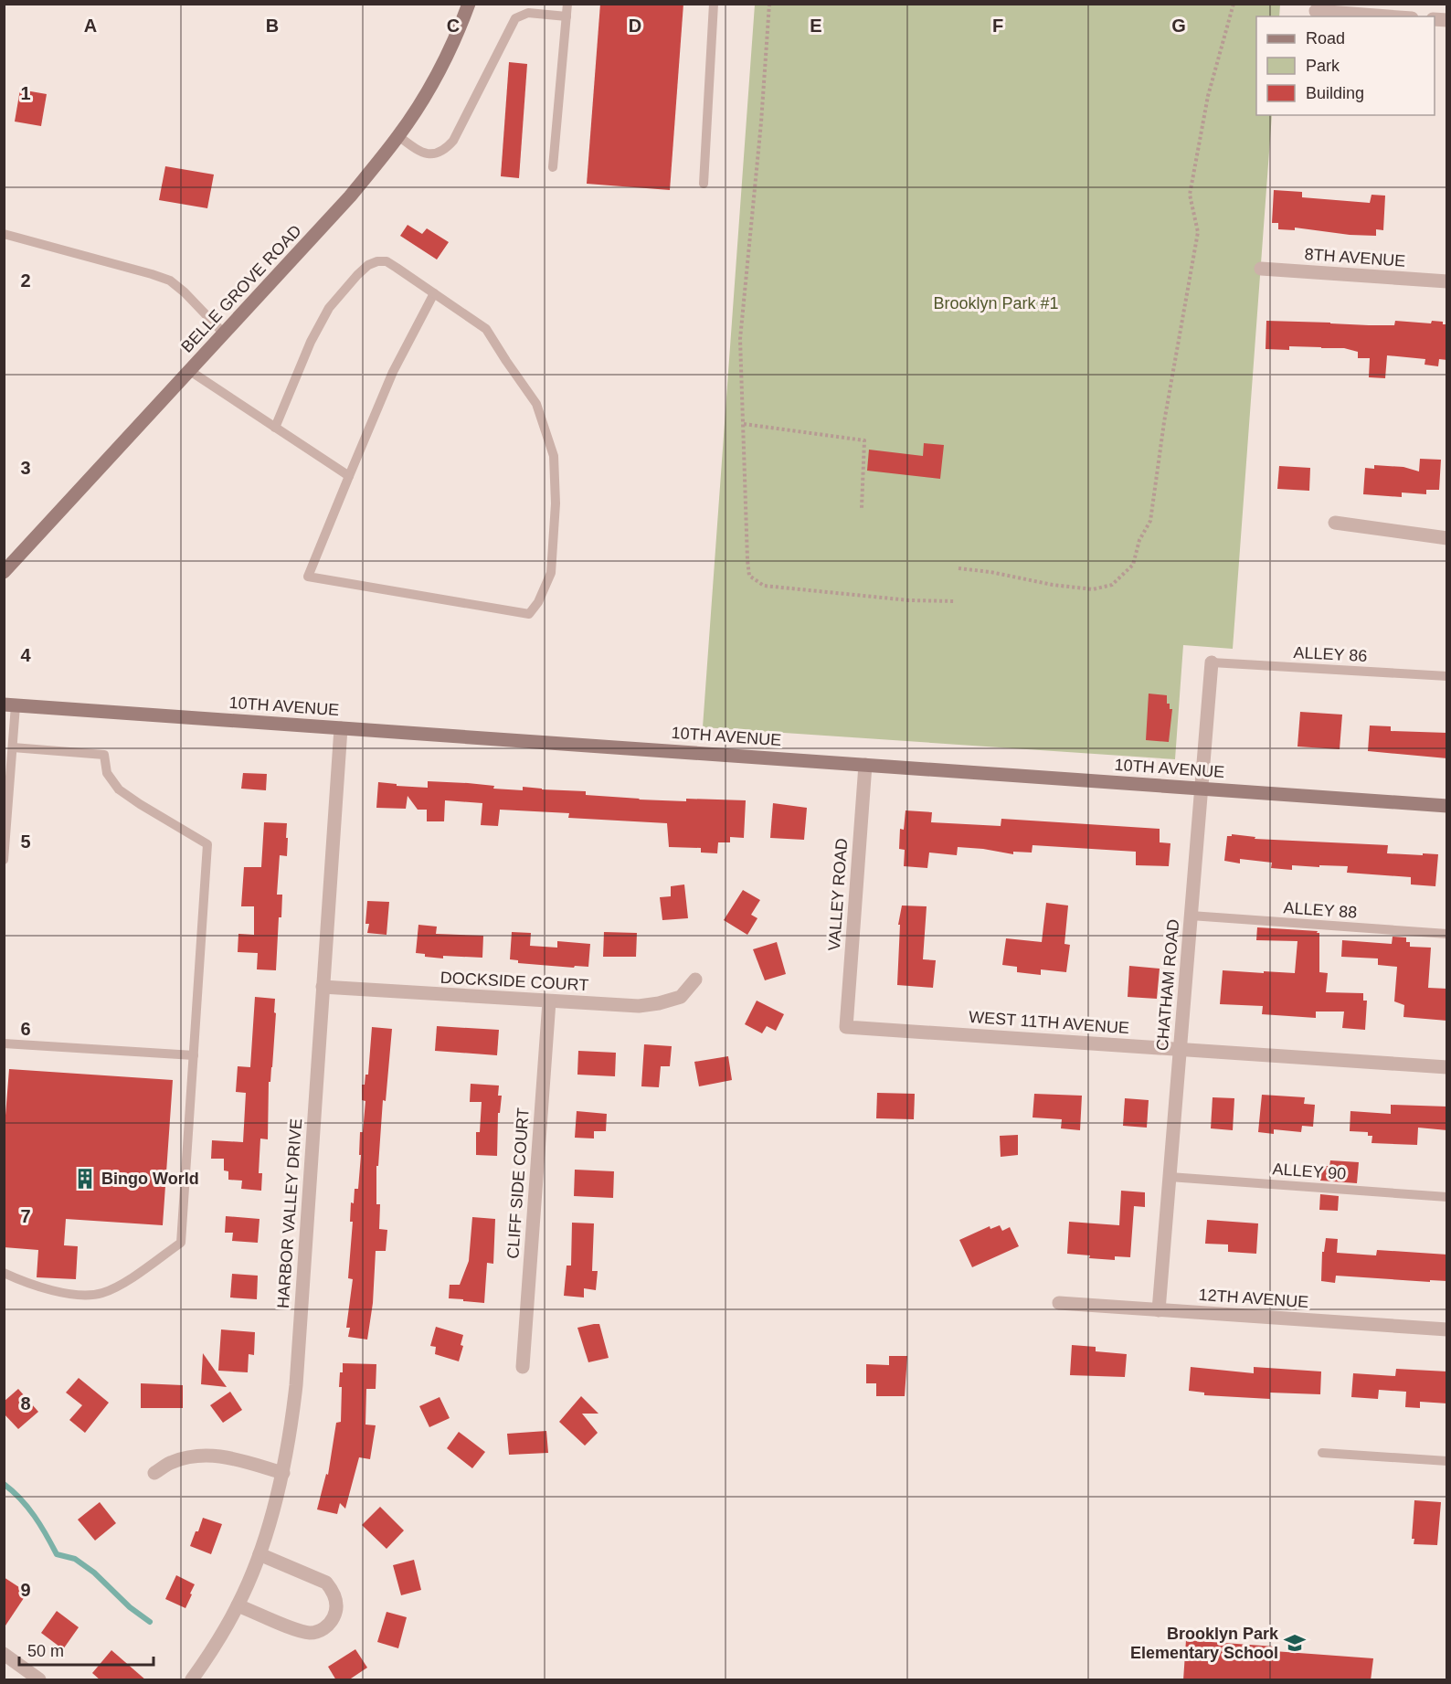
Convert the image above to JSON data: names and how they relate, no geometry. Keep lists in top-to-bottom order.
{
  "streets": {
    "street": [
      "8TH AVENUE",
      "BELLE GROVE ROAD",
      "10TH AVENUE",
      "VALLEY ROAD",
      "DOCKSIDE COURT",
      "CHATHAM ROAD",
      "WEST 11TH AVENUE",
      "CLIFF SIDE COURT",
      "HARBOR VALLEY DRIVE",
      "12TH AVENUE"
    ],
    "lane": ["ALLEY 86", "ALLEY 88", "ALLEY 90"]
  },
  "crossings": [
    ["ALLEY 86", "CHATHAM ROAD"],
    ["10TH AVENUE", "VALLEY ROAD"],
    ["10TH AVENUE", "CHATHAM ROAD"],
    ["10TH AVENUE", "HARBOR VALLEY DRIVE"],
    ["VALLEY ROAD", "WEST 11TH AVENUE"],
    ["ALLEY 88", "CHATHAM ROAD"],
    ["DOCKSIDE COURT", "CLIFF SIDE COURT"],
    ["DOCKSIDE COURT", "HARBOR VALLEY DRIVE"],
    ["CHATHAM ROAD", "WEST 11TH AVENUE"],
    ["CHATHAM ROAD", "ALLEY 90"],
    ["CHATHAM ROAD", "12TH AVENUE"]
  ],
  "parks": ["Brooklyn Park #1"],
  "places": {
    "building": ["Bingo World"],
    "school or university": ["Brooklyn Park Elementary School"]
  },
  "legend": ["Road", "Park", "Building"],
  "scale_bar": "50 m",
  "grid": {
    "columns": [
      "A",
      "B",
      "C",
      "D",
      "E",
      "F",
      "G"
    ],
    "rows": [
      "1",
      "2",
      "3",
      "4",
      "5",
      "6",
      "7",
      "8",
      "9"
    ]
  }
}
